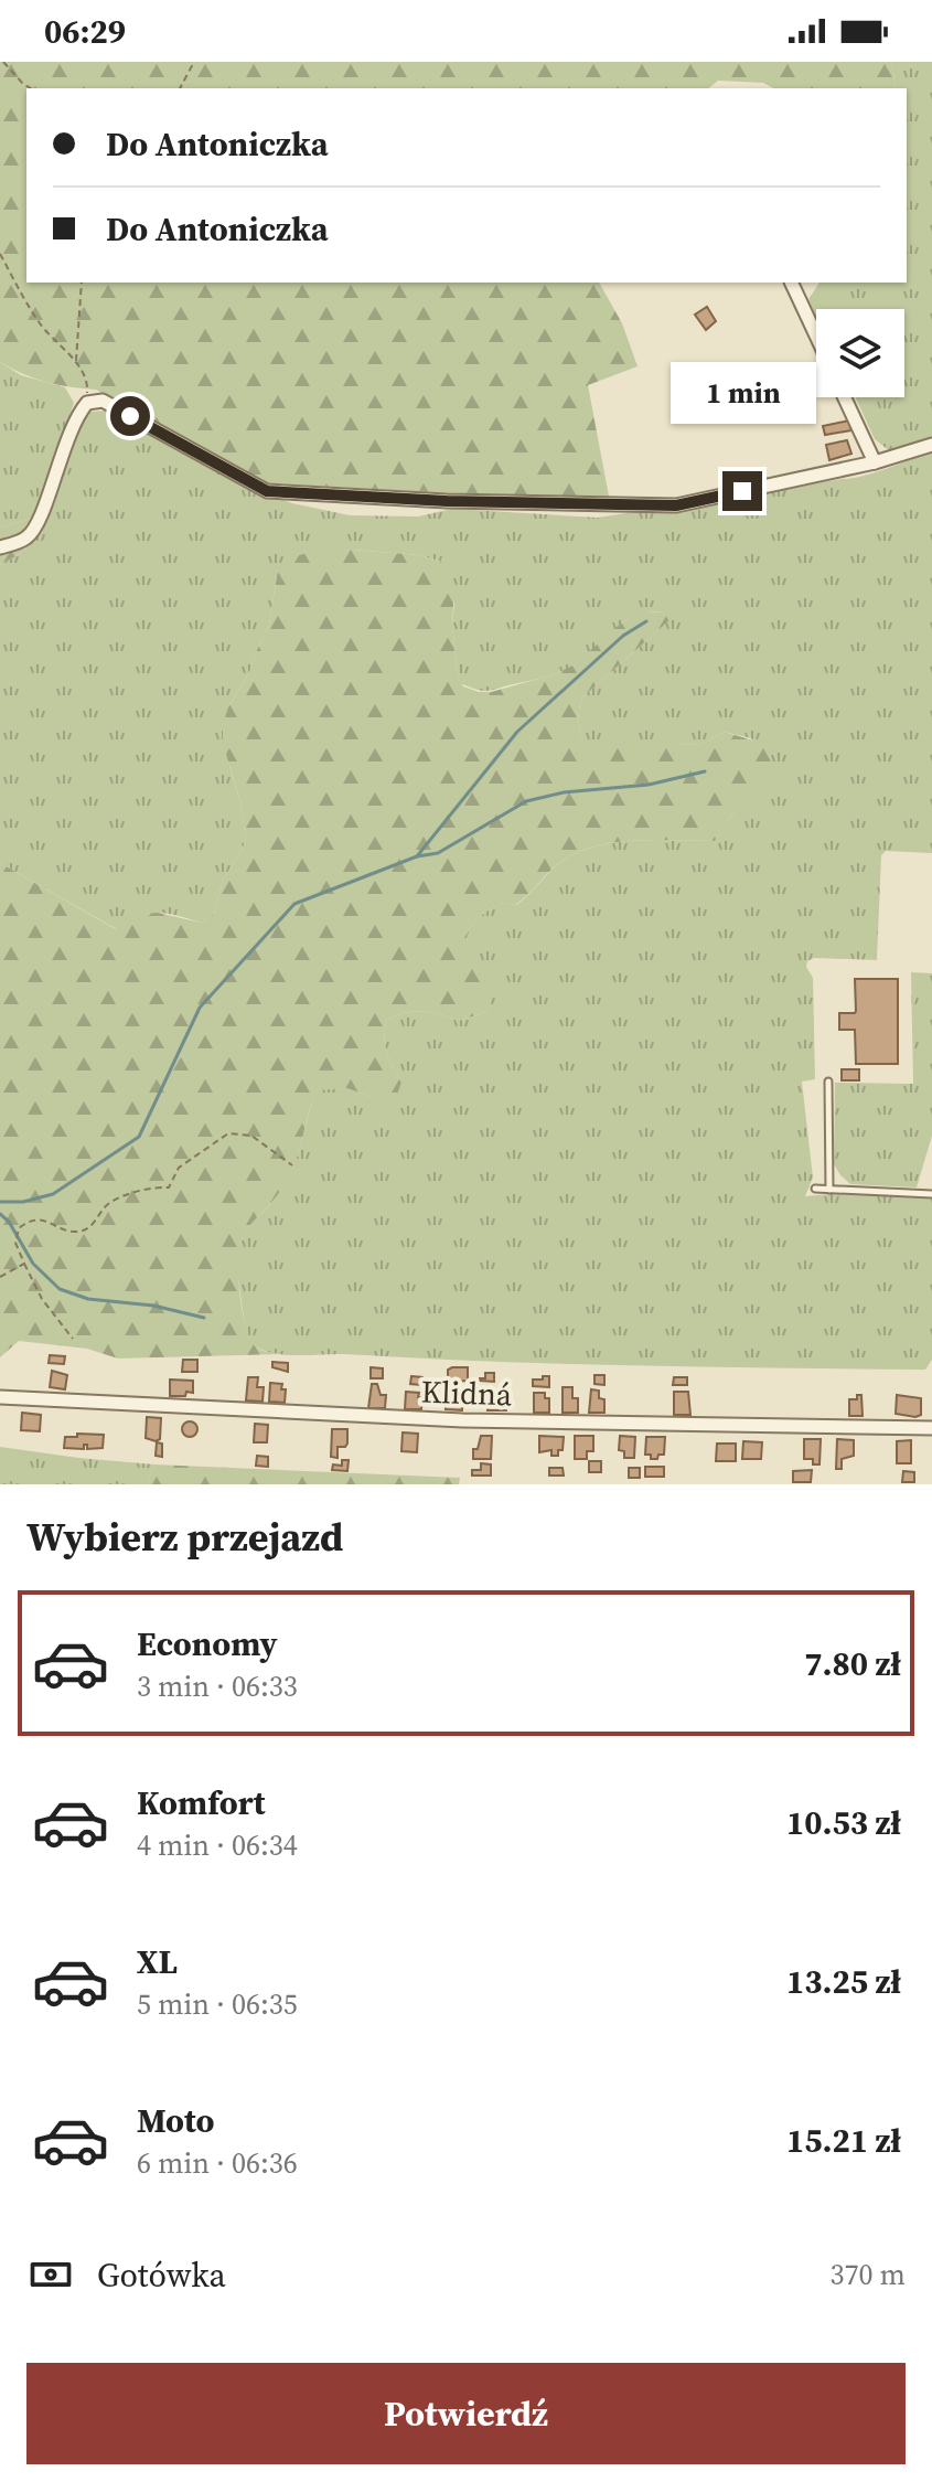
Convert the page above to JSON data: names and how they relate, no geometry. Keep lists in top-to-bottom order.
{
  "streets": {
    "street": ["Klidná"]
  },
  "page": {
    "status": "06:29",
    "banner": ["Do Antoniczka", "Do Antoniczka"],
    "bubble": "1 min",
    "heading": "Wybierz przejazd",
    "list": [
      {
        "name": "Economy",
        "note": "3 min · 06:33",
        "value": "7.80 zł"
      },
      {
        "name": "Komfort",
        "note": "4 min · 06:34",
        "value": "10.53 zł"
      },
      {
        "name": "XL",
        "note": "5 min · 06:35",
        "value": "13.25 zł"
      },
      {
        "name": "Moto",
        "note": "6 min · 06:36",
        "value": "15.21 zł"
      }
    ],
    "pay": ["Gotówka", "370 m"],
    "buttons": "Potwierdź"
  }
}
